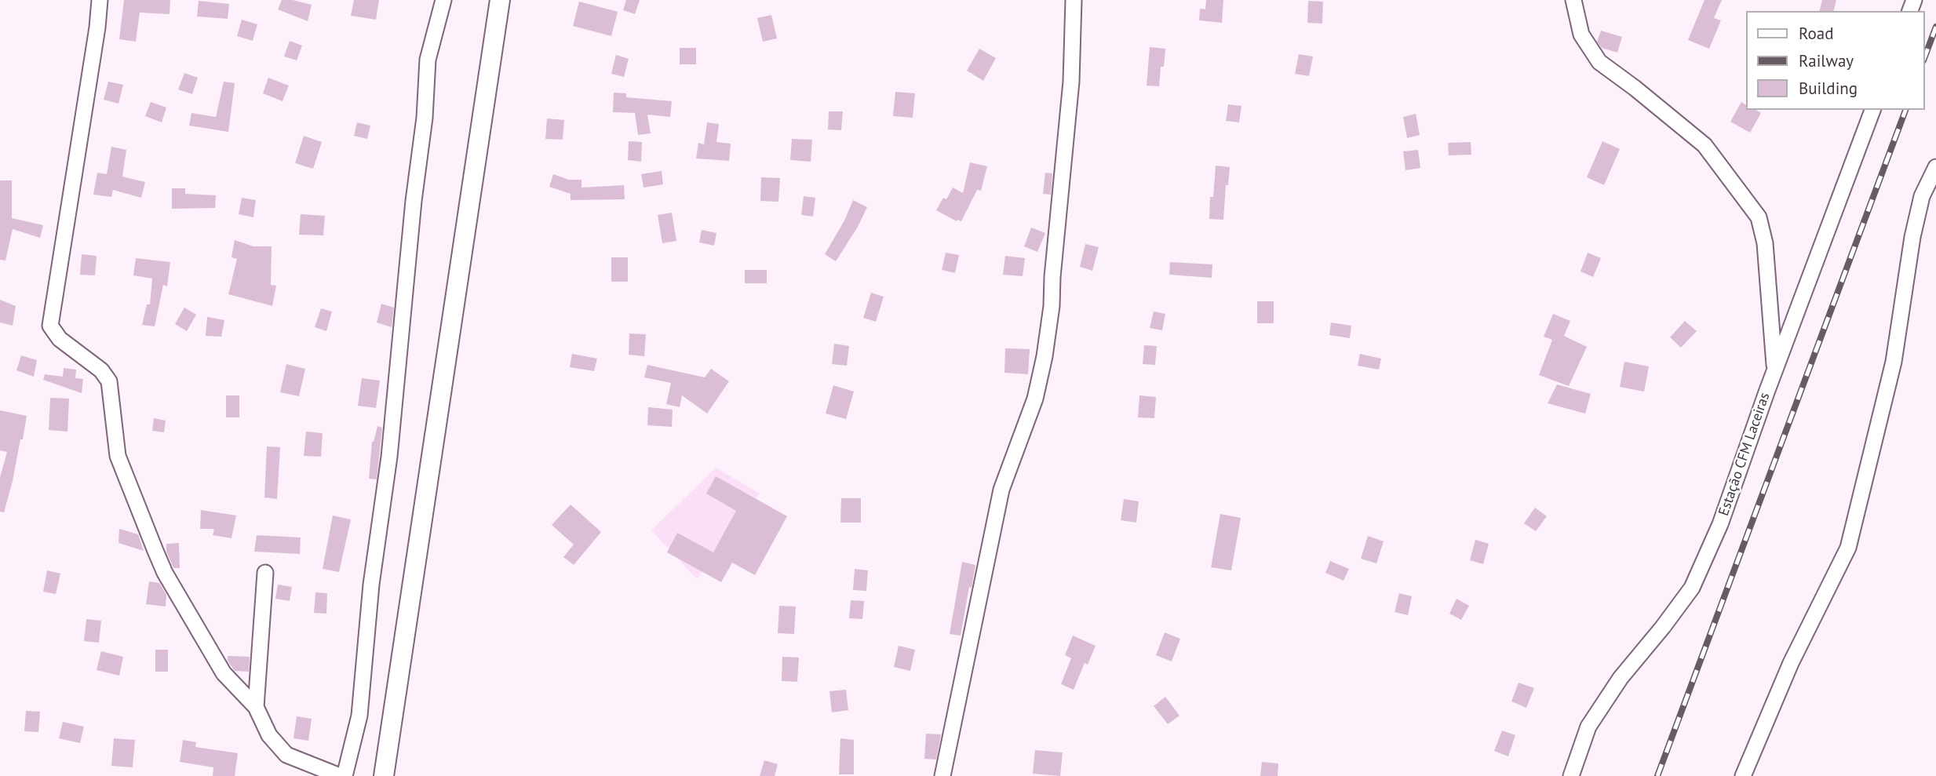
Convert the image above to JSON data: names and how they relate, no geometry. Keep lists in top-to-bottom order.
{
  "streets": {
    "street": ["Estação CFM Laceiras"]
  },
  "legend": ["Road", "Railway", "Building"]
}
